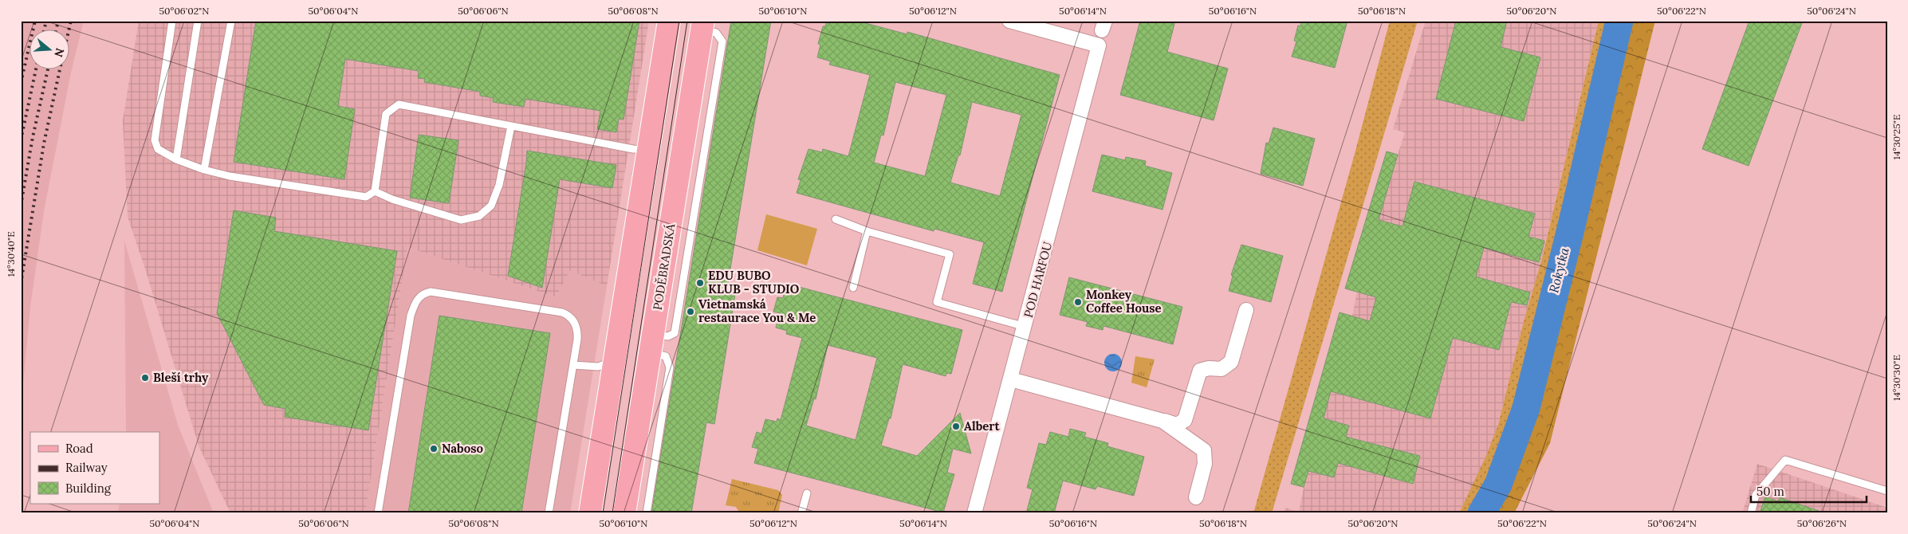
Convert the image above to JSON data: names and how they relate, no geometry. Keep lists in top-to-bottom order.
{
  "streets": {
    "main road": ["PODĚBRADSKÁ"],
    "street": ["POD HARFOU"]
  },
  "water": ["Rokytka"],
  "places": [
    "EDU BUBO KLUB - STUDIO",
    "Monkey Coffee House",
    "Vietnamská restaurace You & Me",
    "Bleší trhy",
    "Albert",
    "Naboso"
  ],
  "legend": ["Road", "Railway", "Building"],
  "scale_bar": "50 m",
  "north": "right",
  "coordinates": [
    "50°06'02\"N",
    "50°06'04\"N",
    "50°06'06\"N",
    "50°06'08\"N",
    "50°06'10\"N",
    "50°06'12\"N",
    "50°06'14\"N",
    "50°06'16\"N",
    "50°06'18\"N",
    "50°06'20\"N",
    "50°06'22\"N",
    "50°06'24\"N",
    "14°30'25\"E",
    "14°30'40\"E",
    "14°30'30\"E",
    "50°06'26\"N"
  ]
}
